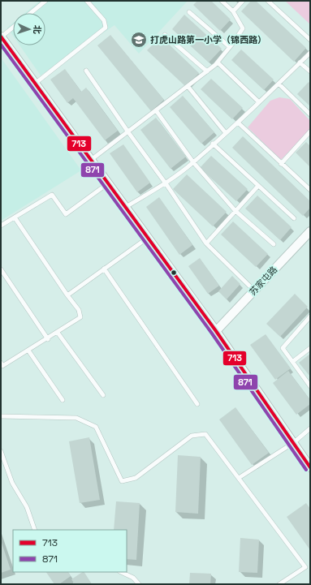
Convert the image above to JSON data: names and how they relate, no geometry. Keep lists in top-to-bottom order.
{
  "streets": {
    "street": ["苏家屯路"]
  },
  "places": {
    "school or university": ["打虎山路第一小学（锦西路）"]
  },
  "lines": ["transit line 713", "transit line 871"],
  "legend": ["713", "871"],
  "north": "right"
}
